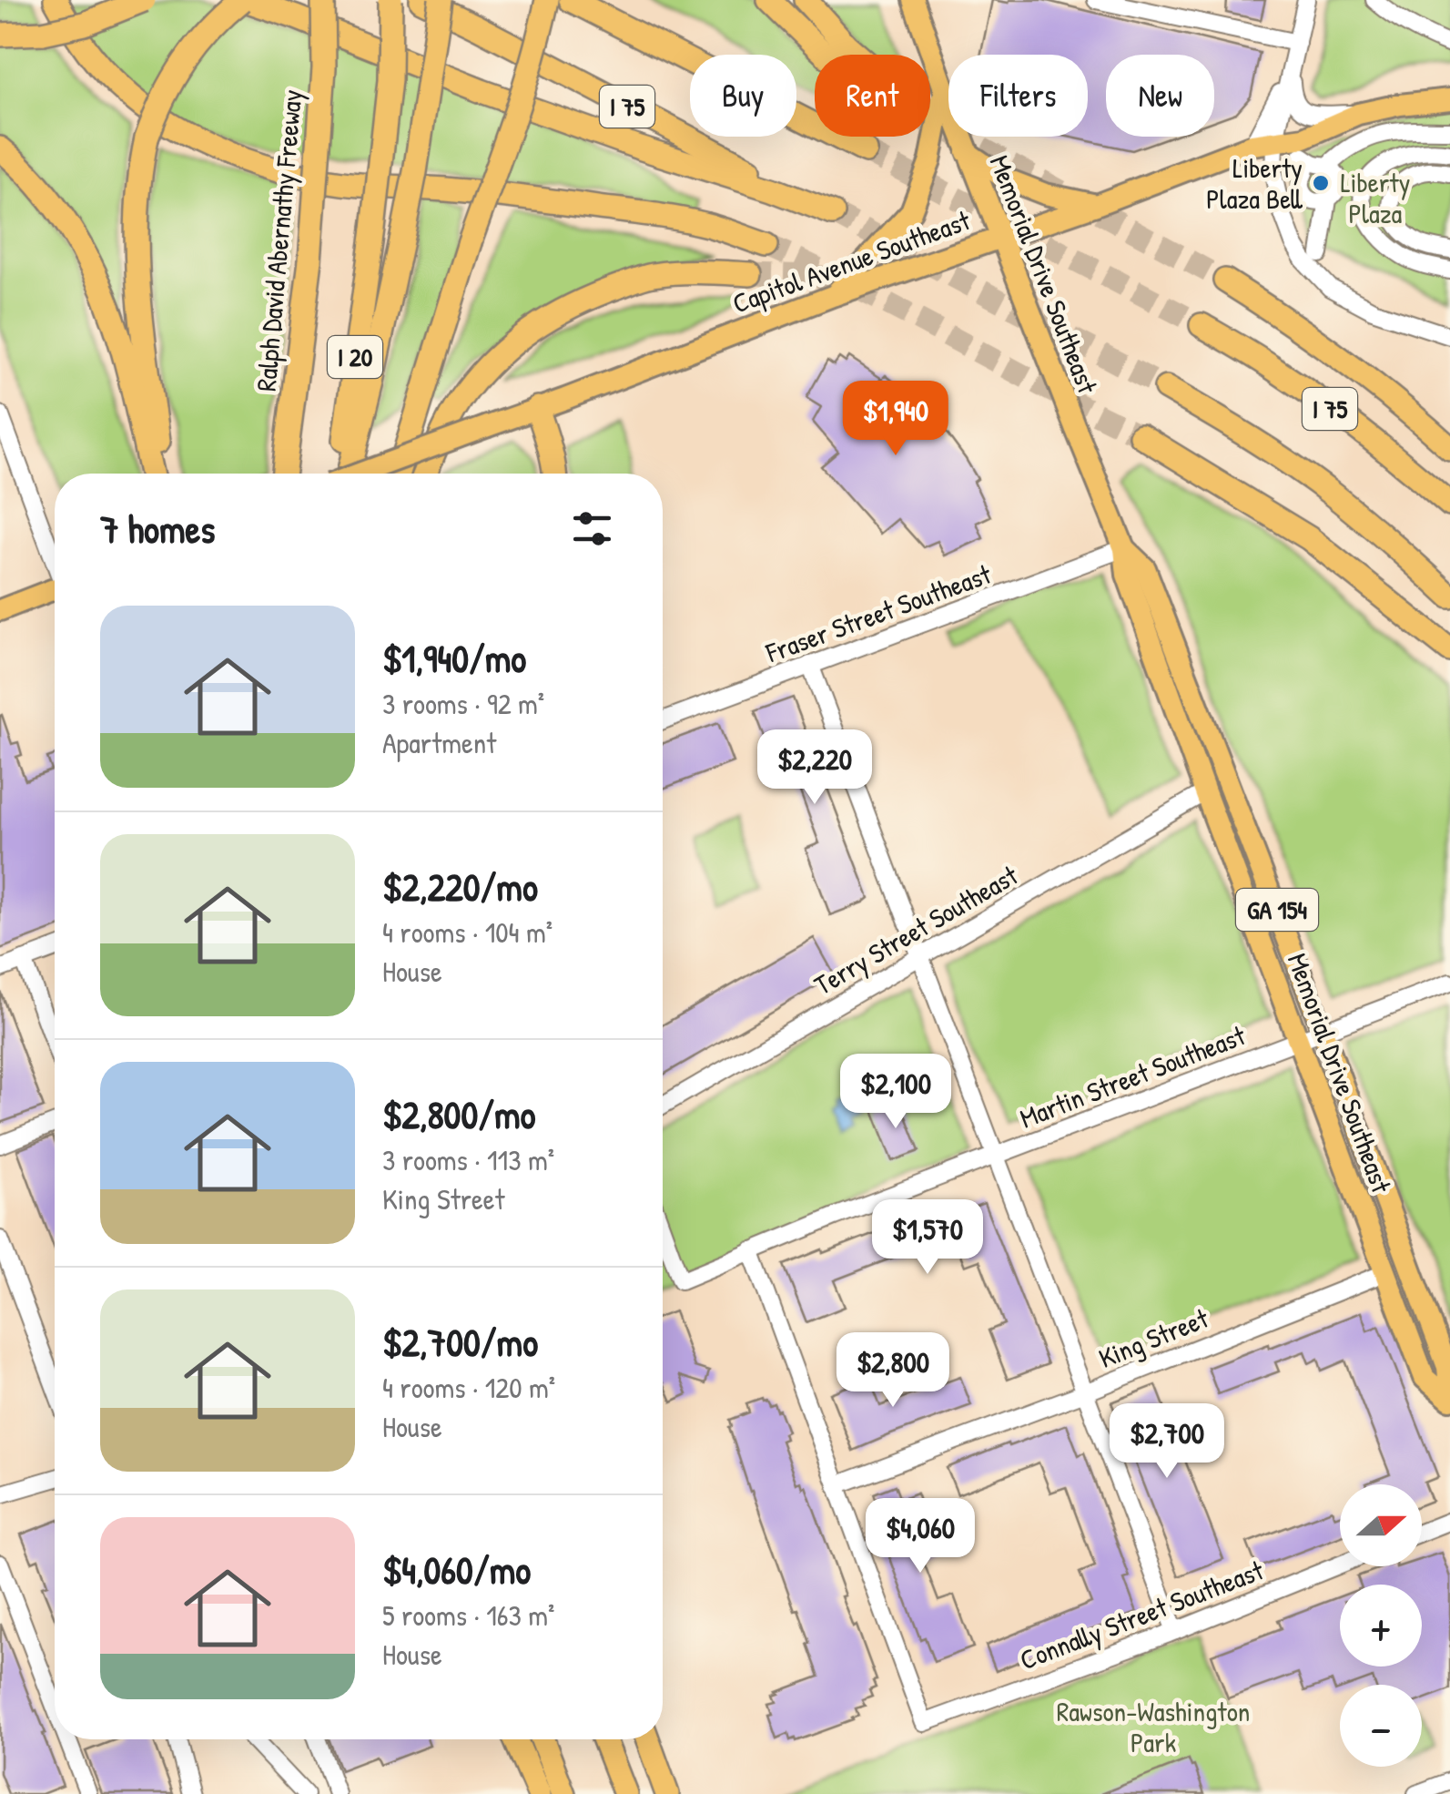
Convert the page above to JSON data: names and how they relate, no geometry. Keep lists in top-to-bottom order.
{
  "streets": {
    "highway": ["I 75", "Ralph David Abernathy Freeway", "I 20"],
    "main road": ["Capitol Avenue Southeast", "Memorial Drive Southeast", "GA 154"],
    "street": [
      "Fraser Street Southeast",
      "Terry Street Southeast",
      "Martin Street Southeast",
      "King Street",
      "Connally Street Southeast"
    ]
  },
  "crossings": [
    ["Capitol Avenue Southeast", "Memorial Drive Southeast"],
    ["Memorial Drive Southeast", "Fraser Street Southeast"],
    ["Memorial Drive Southeast", "Terry Street Southeast"],
    ["Memorial Drive Southeast", "Martin Street Southeast"],
    ["Memorial Drive Southeast", "King Street"],
    ["King Street", "Connally Street Southeast"]
  ],
  "parks": ["Liberty Plaza", "Rawson-Washington Park"],
  "places": ["Liberty Plaza Bell"],
  "north": "right",
  "page": {
    "chip": [
      "Buy",
      "Rent",
      "Filters",
      "New"
    ],
    "price": [
      "$1,940",
      "$2,220",
      "$2,100",
      "$1,570",
      "$2,800",
      "$2,700",
      "$4,060"
    ],
    "heading": "7 homes",
    "list": [
      {
        "name": "$1,940/mo",
        "note": "3 rooms · 92 m² · Apartment"
      },
      {
        "name": "$2,220/mo",
        "note": "4 rooms · 104 m² · House"
      },
      {
        "name": "$2,800/mo",
        "note": "3 rooms · 113 m² · King Street"
      },
      {
        "name": "$2,700/mo",
        "note": "4 rooms · 120 m² · House"
      },
      {
        "name": "$4,060/mo",
        "note": "5 rooms · 163 m² · House"
      }
    ],
    "map_buttons": ["+", "−"]
  }
}
